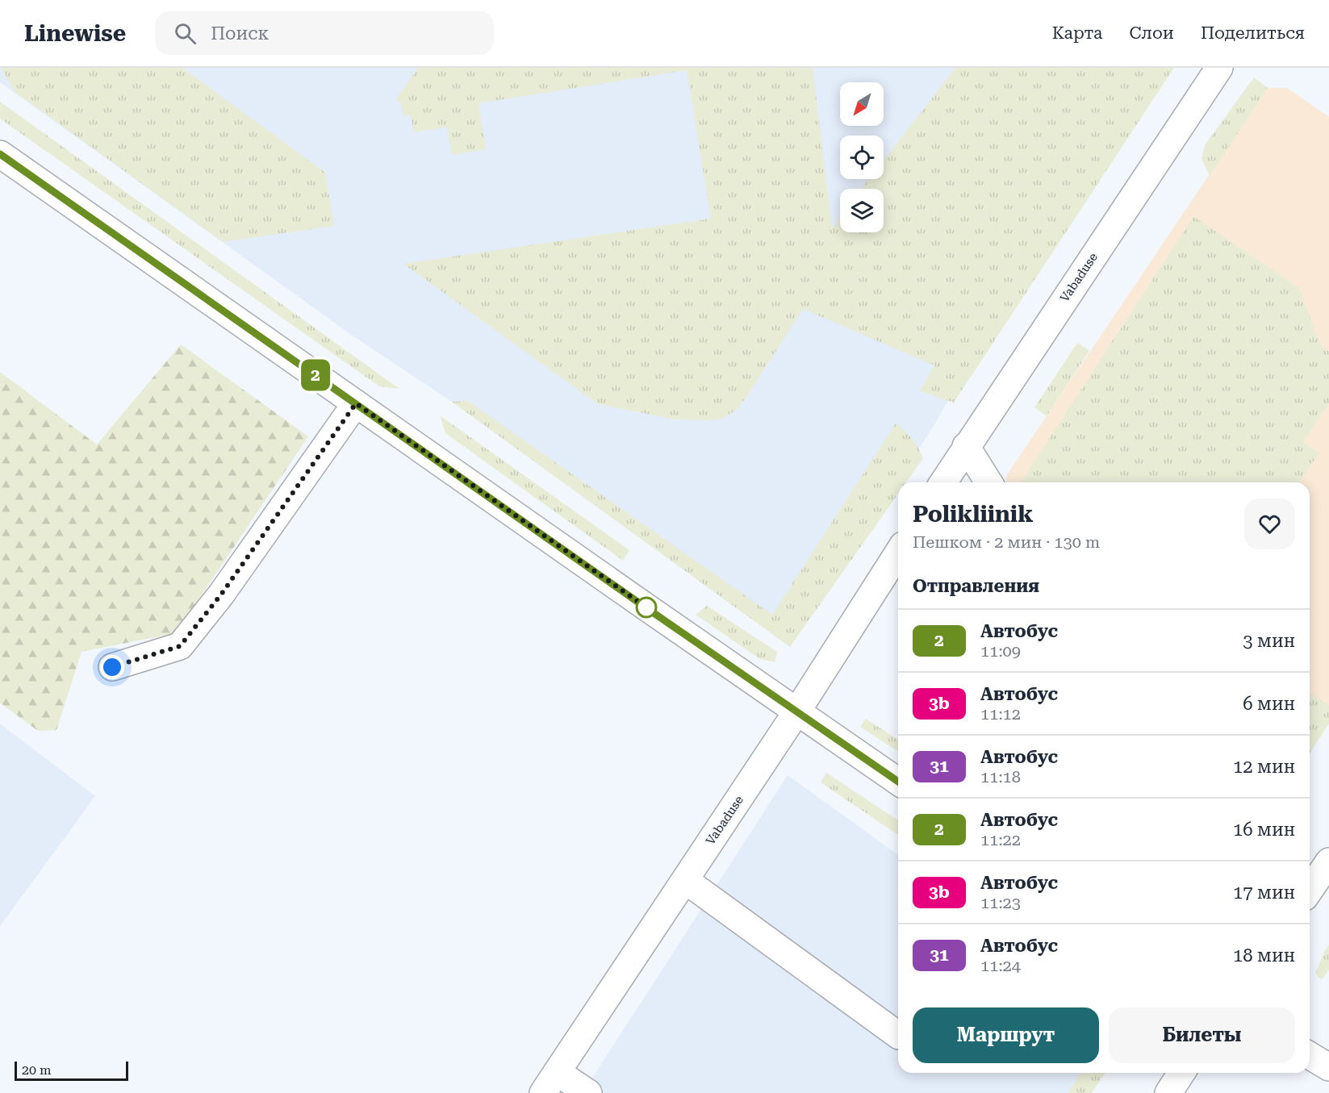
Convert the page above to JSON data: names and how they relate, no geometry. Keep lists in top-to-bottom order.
{
  "streets": {
    "street": ["Vabaduse"]
  },
  "lines": ["bus line 2"],
  "scale_bar": "20 m",
  "north": "bottom left",
  "page": {
    "header": "Linewise",
    "search": "Поиск",
    "nav": ["Карта", "Слои", "Поделиться"],
    "on_map": "2",
    "heading": [
      ["Polikliinik", "Пешком · 2 мин · 130 m"],
      "Отправления"
    ],
    "list": [
      {
        "mark": "2",
        "name": "Автобус",
        "note": "11:09",
        "value": "3 мин"
      },
      {
        "mark": "3b",
        "name": "Автобус",
        "note": "11:12",
        "value": "6 мин"
      },
      {
        "mark": "31",
        "name": "Автобус",
        "note": "11:18",
        "value": "12 мин"
      },
      {
        "mark": "2",
        "name": "Автобус",
        "note": "11:22",
        "value": "16 мин"
      },
      {
        "mark": "3b",
        "name": "Автобус",
        "note": "11:23",
        "value": "17 мин"
      },
      {
        "mark": "31",
        "name": "Автобус",
        "note": "11:24",
        "value": "18 мин"
      }
    ],
    "buttons": ["Маршрут", "Билеты"],
    "scale": "20 m"
  }
}
